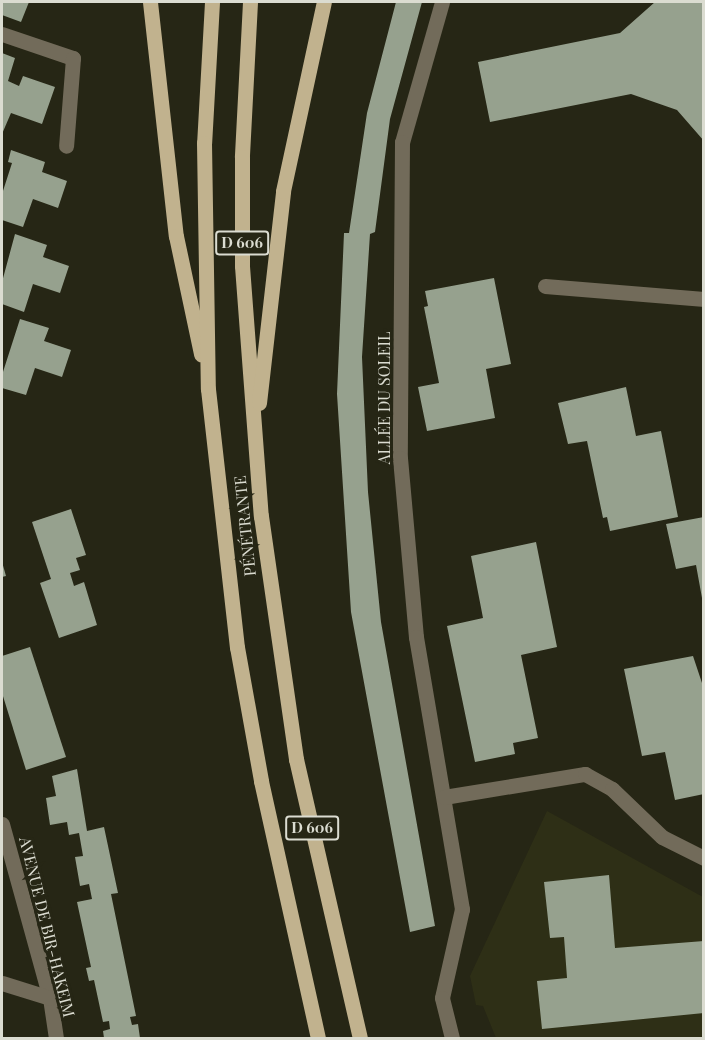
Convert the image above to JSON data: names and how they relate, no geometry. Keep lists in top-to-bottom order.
{
  "streets": {
    "main road": ["D 606", "PÉNÉTRANTE"],
    "street": ["ALLÉE DU SOLEIL", "AVENUE DE BIR-HAKEIM"]
  }
}
